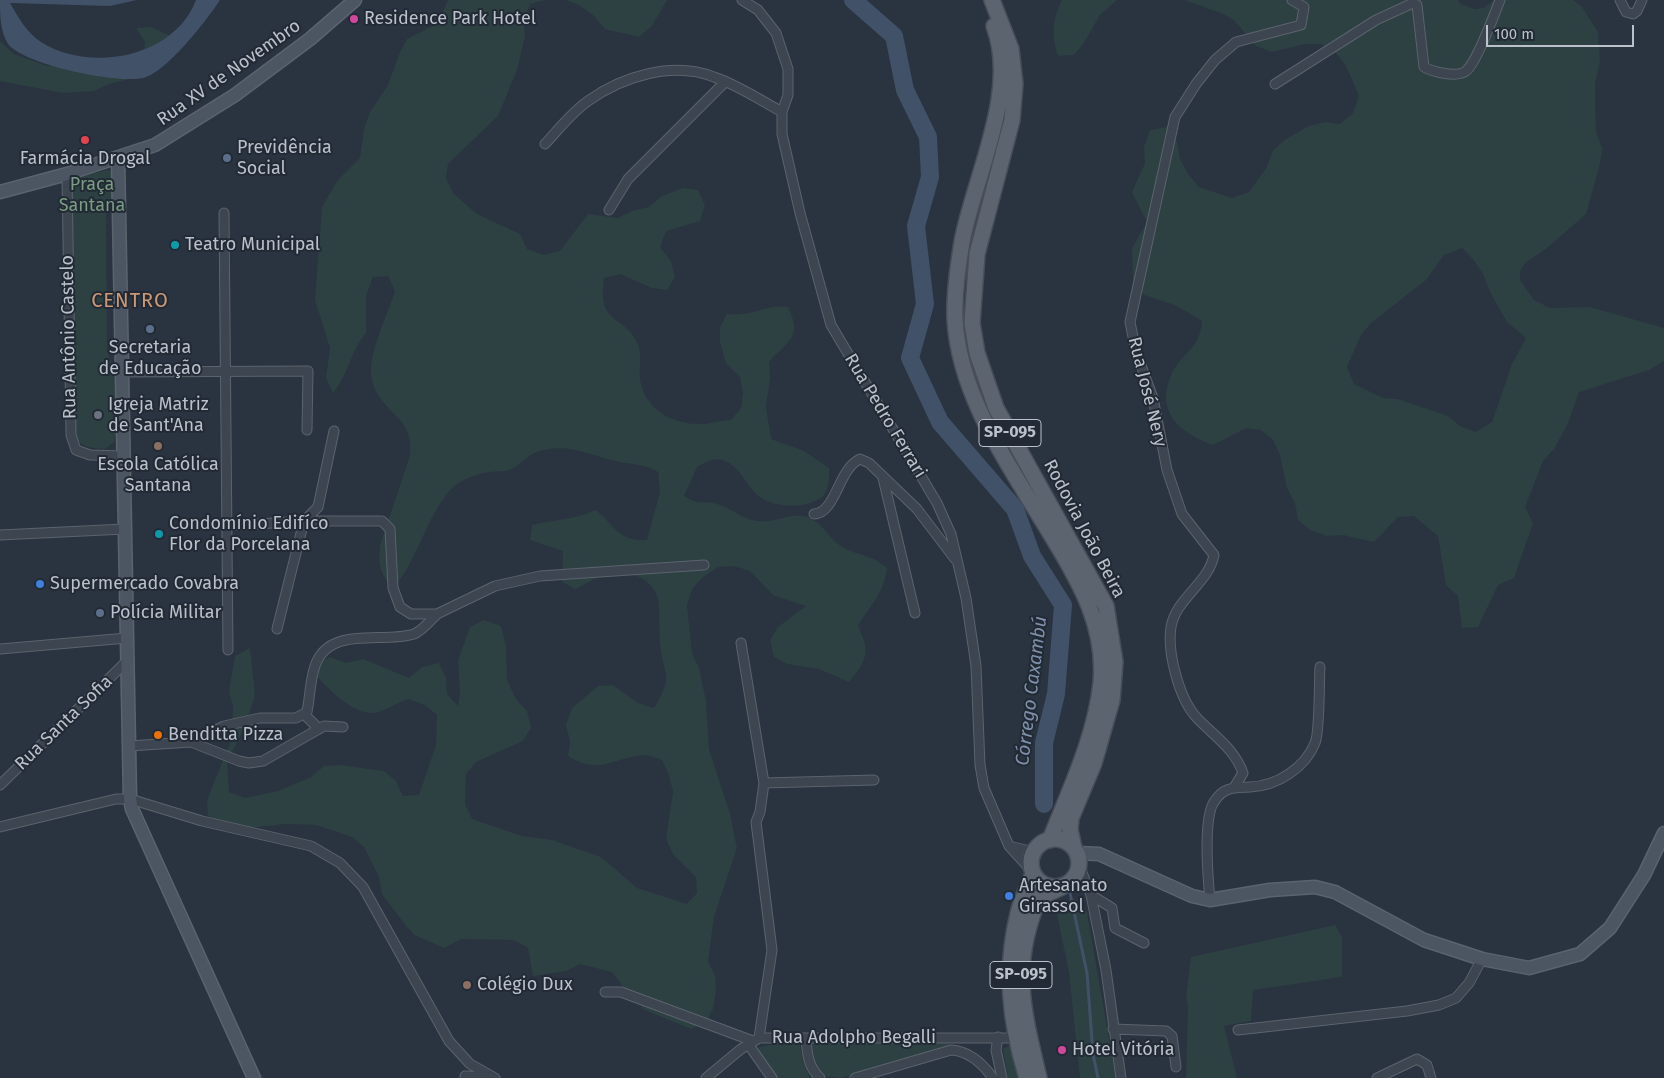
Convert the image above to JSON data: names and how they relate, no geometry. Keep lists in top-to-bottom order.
{
  "streets": {
    "main road": ["Rua XV de Novembro", "SP-095", "Rodovia João Beira"],
    "street": [
      "Rua Antônio Castelo",
      "Rua José Nery",
      "Rua Pedro Ferrari",
      "Rua Santa Sofia",
      "Rua Adolpho Begalli"
    ]
  },
  "crossings": [
    ["Rua XV de Novembro", "Rua Antônio Castelo"],
    ["Rua Pedro Ferrari", "SP-095"],
    ["Rua Pedro Ferrari", "Rodovia João Beira"],
    ["SP-095", "Rodovia João Beira"],
    ["SP-095", "Rua Adolpho Begalli"]
  ],
  "districts": ["CENTRO"],
  "water": ["Córrego Caxambú"],
  "parks": ["Praça Santana"],
  "places": [
    "Residence Park Hotel",
    "Farmácia Drogal",
    "Previdência Social",
    "Teatro Municipal",
    "Secretaria de Educação",
    "Igreja Matriz de Sant'Ana",
    "Escola Católica Santana",
    "Condomínio Edifíco Flor da Porcelana",
    "Supermercado Covabra",
    "Polícia Militar",
    "Benditta Pizza",
    "Artesanato Girassol",
    "Colégio Dux",
    "Hotel Vitória"
  ],
  "scale_bar": "100 m"
}
